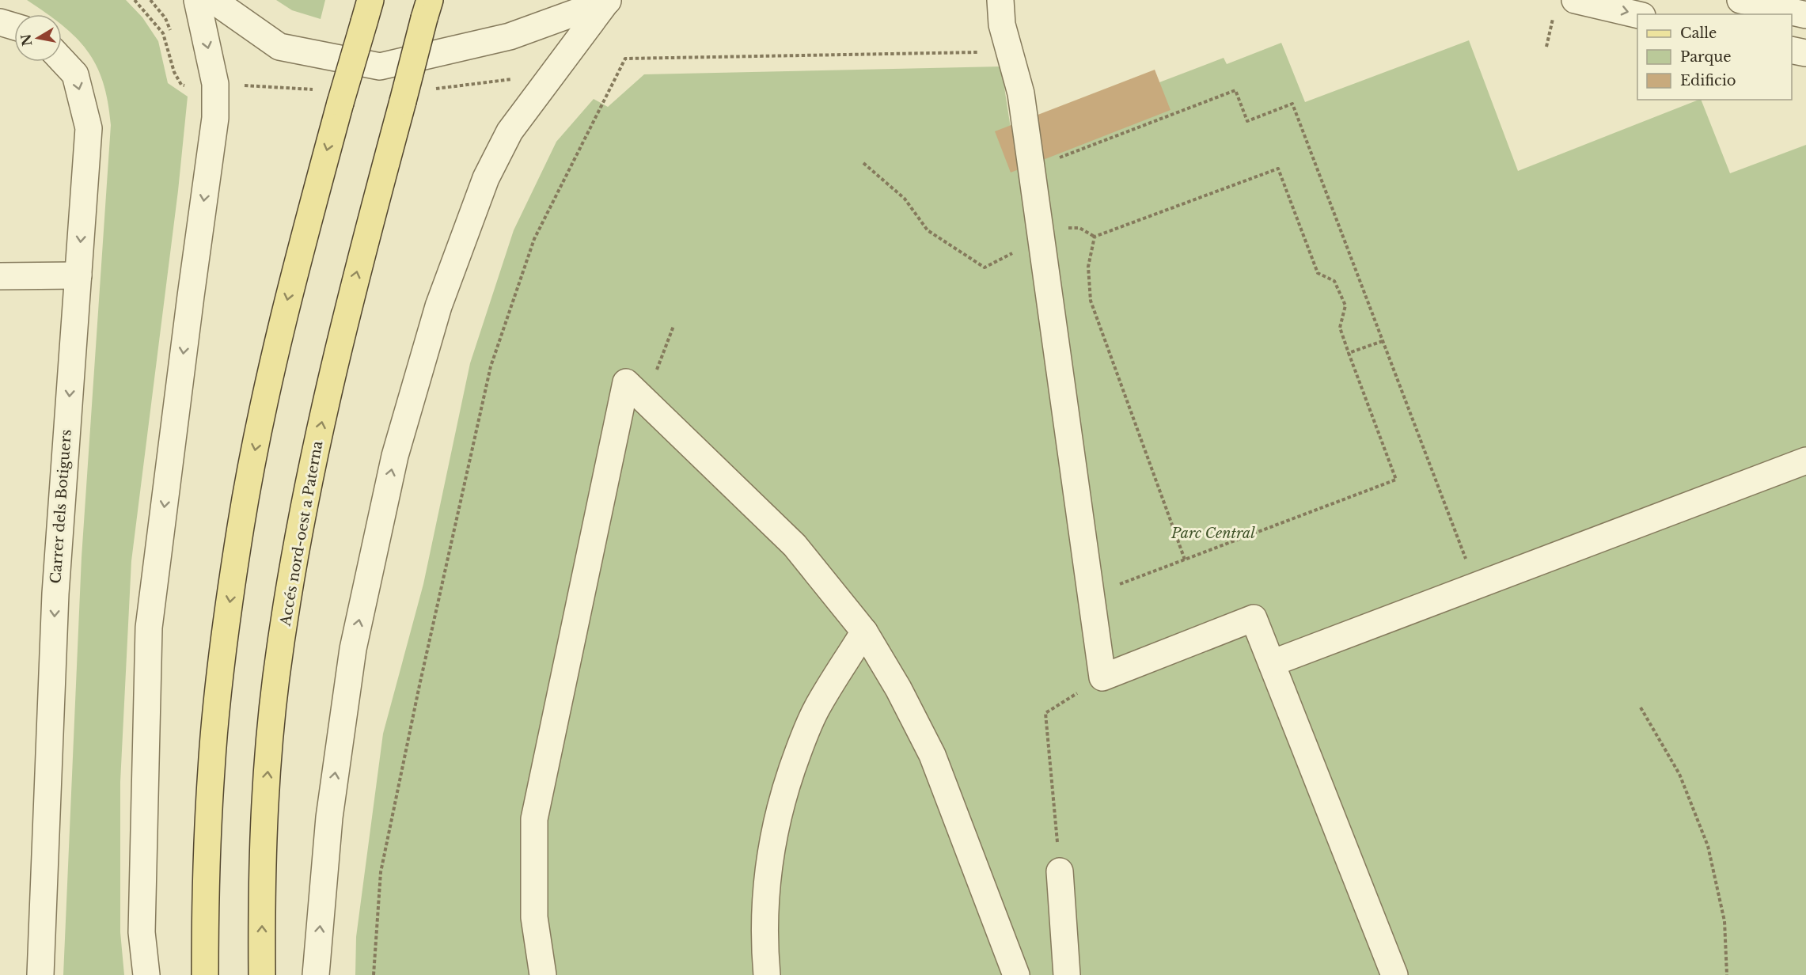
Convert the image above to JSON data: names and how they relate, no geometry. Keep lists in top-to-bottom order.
{
  "streets": {
    "main road": ["Accés nord-oest a Paterna"],
    "street": ["Carrer dels Botiguers"]
  },
  "parks": ["Parc Central"],
  "legend": ["Calle", "Parque", "Edificio"],
  "north": "left"
}
